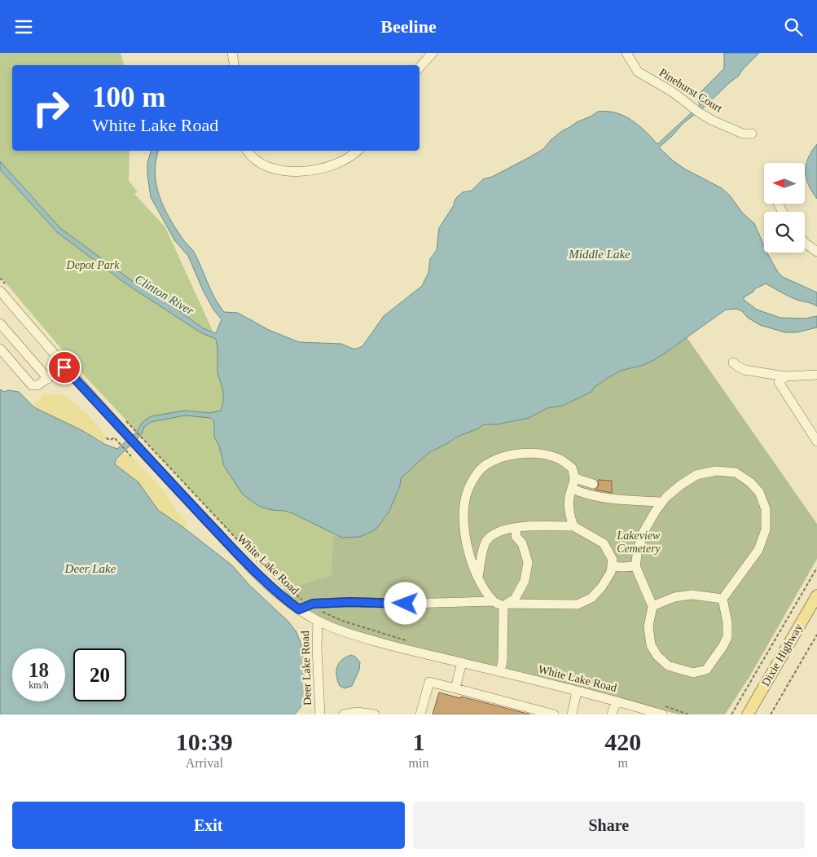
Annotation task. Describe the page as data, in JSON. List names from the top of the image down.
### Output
{
  "streets": {
    "main road": ["Dixie Highway"],
    "street": ["Pinehurst Court", "White Lake Road", "Deer Lake Road"]
  },
  "crossings": [
    ["White Lake Road", "Deer Lake Road"]
  ],
  "water": ["Middle Lake", "Clinton River", "Deer Lake"],
  "parks": ["Depot Park", "Lakeview Cemetery"],
  "north": "left",
  "page": {
    "header": "Beeline",
    "turn": ["100 m", "White Lake Road"],
    "speed": "18 km/h",
    "limit": "20",
    "eta": [
      "10:39",
      "Arrival",
      "1",
      "min",
      "420",
      "m"
    ],
    "buttons": ["Exit", "Share"]
  }
}
